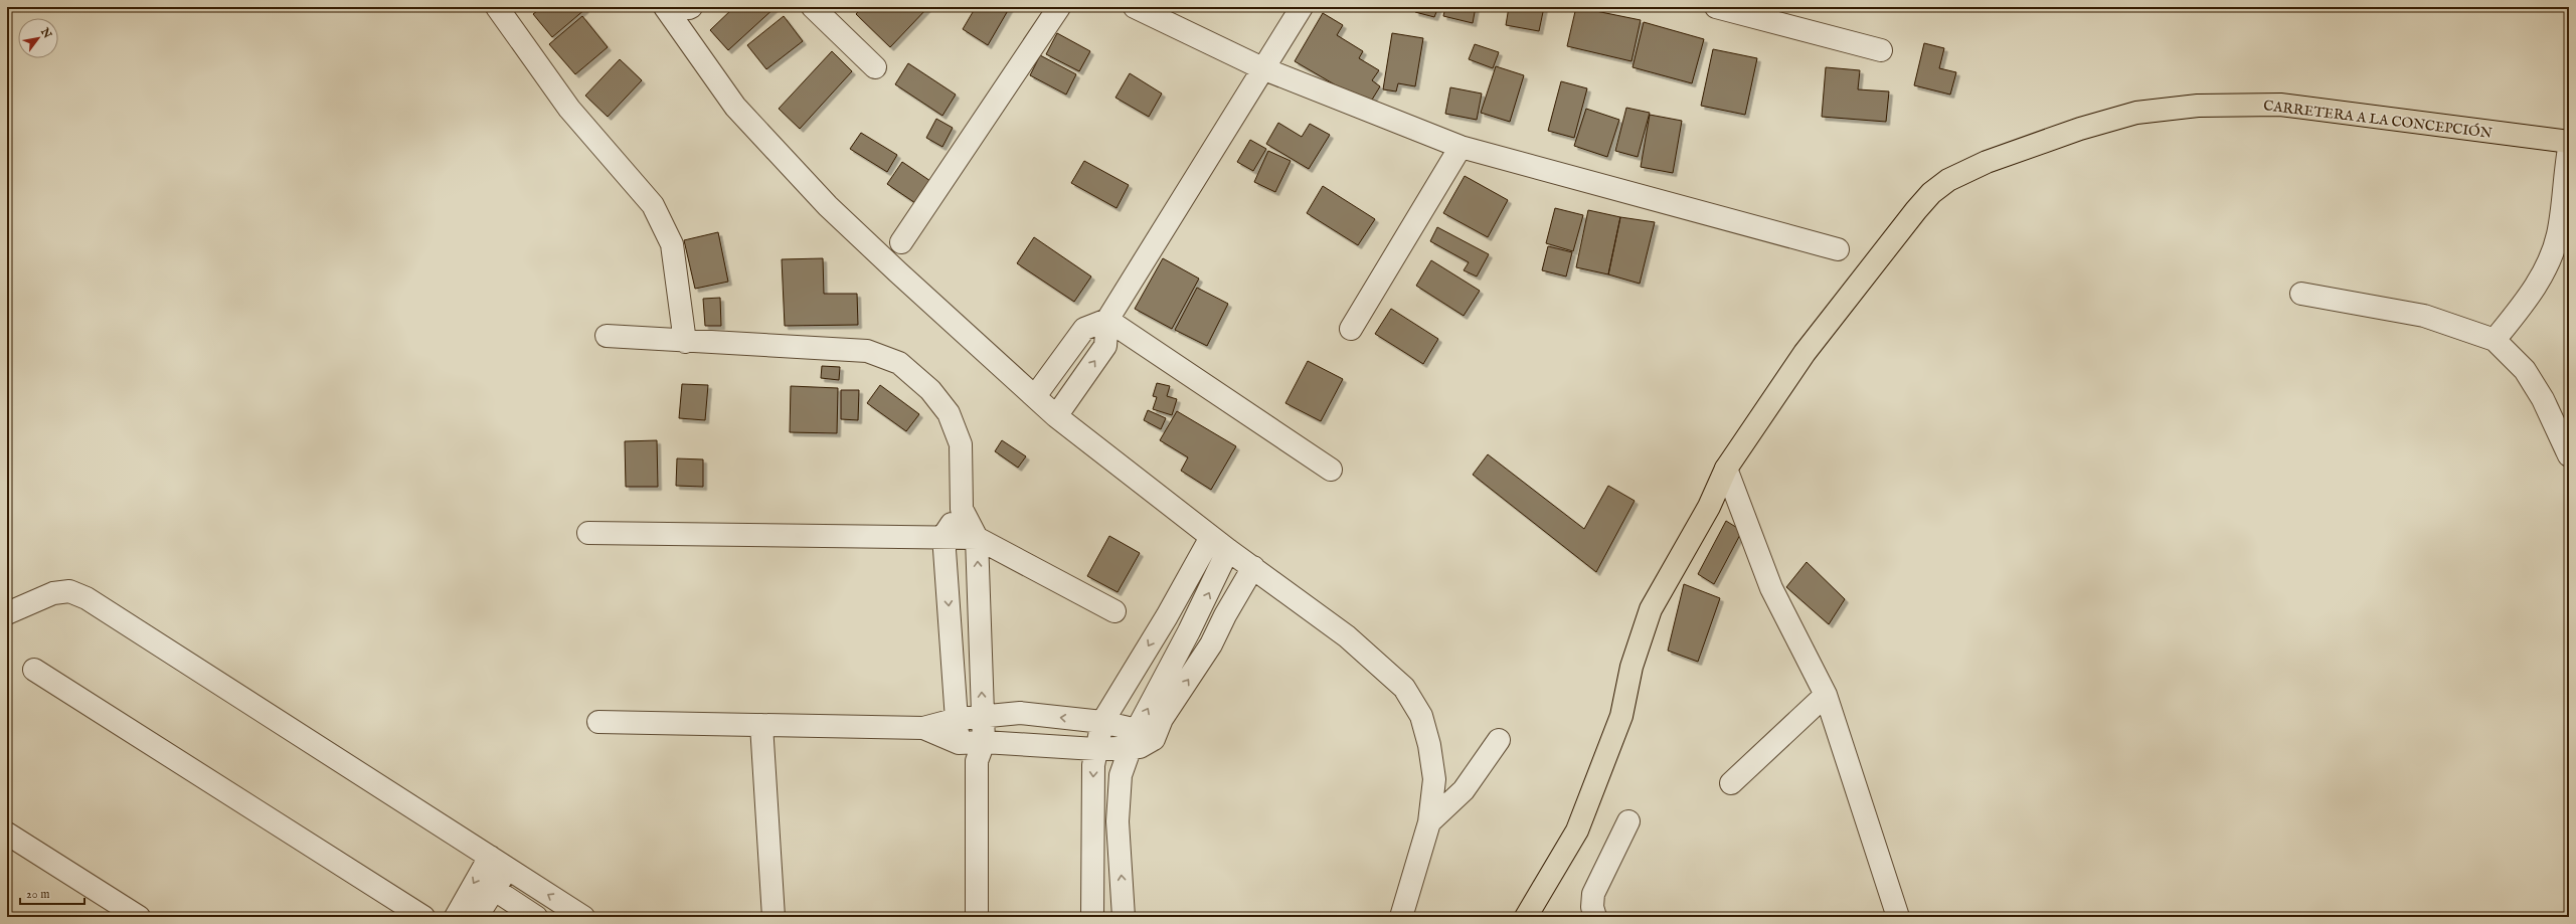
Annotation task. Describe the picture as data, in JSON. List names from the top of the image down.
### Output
{
  "streets": {
    "main road": ["CARRETERA A LA CONCEPCIÓN"]
  },
  "scale_bar": "20 m",
  "north": "top right"
}
